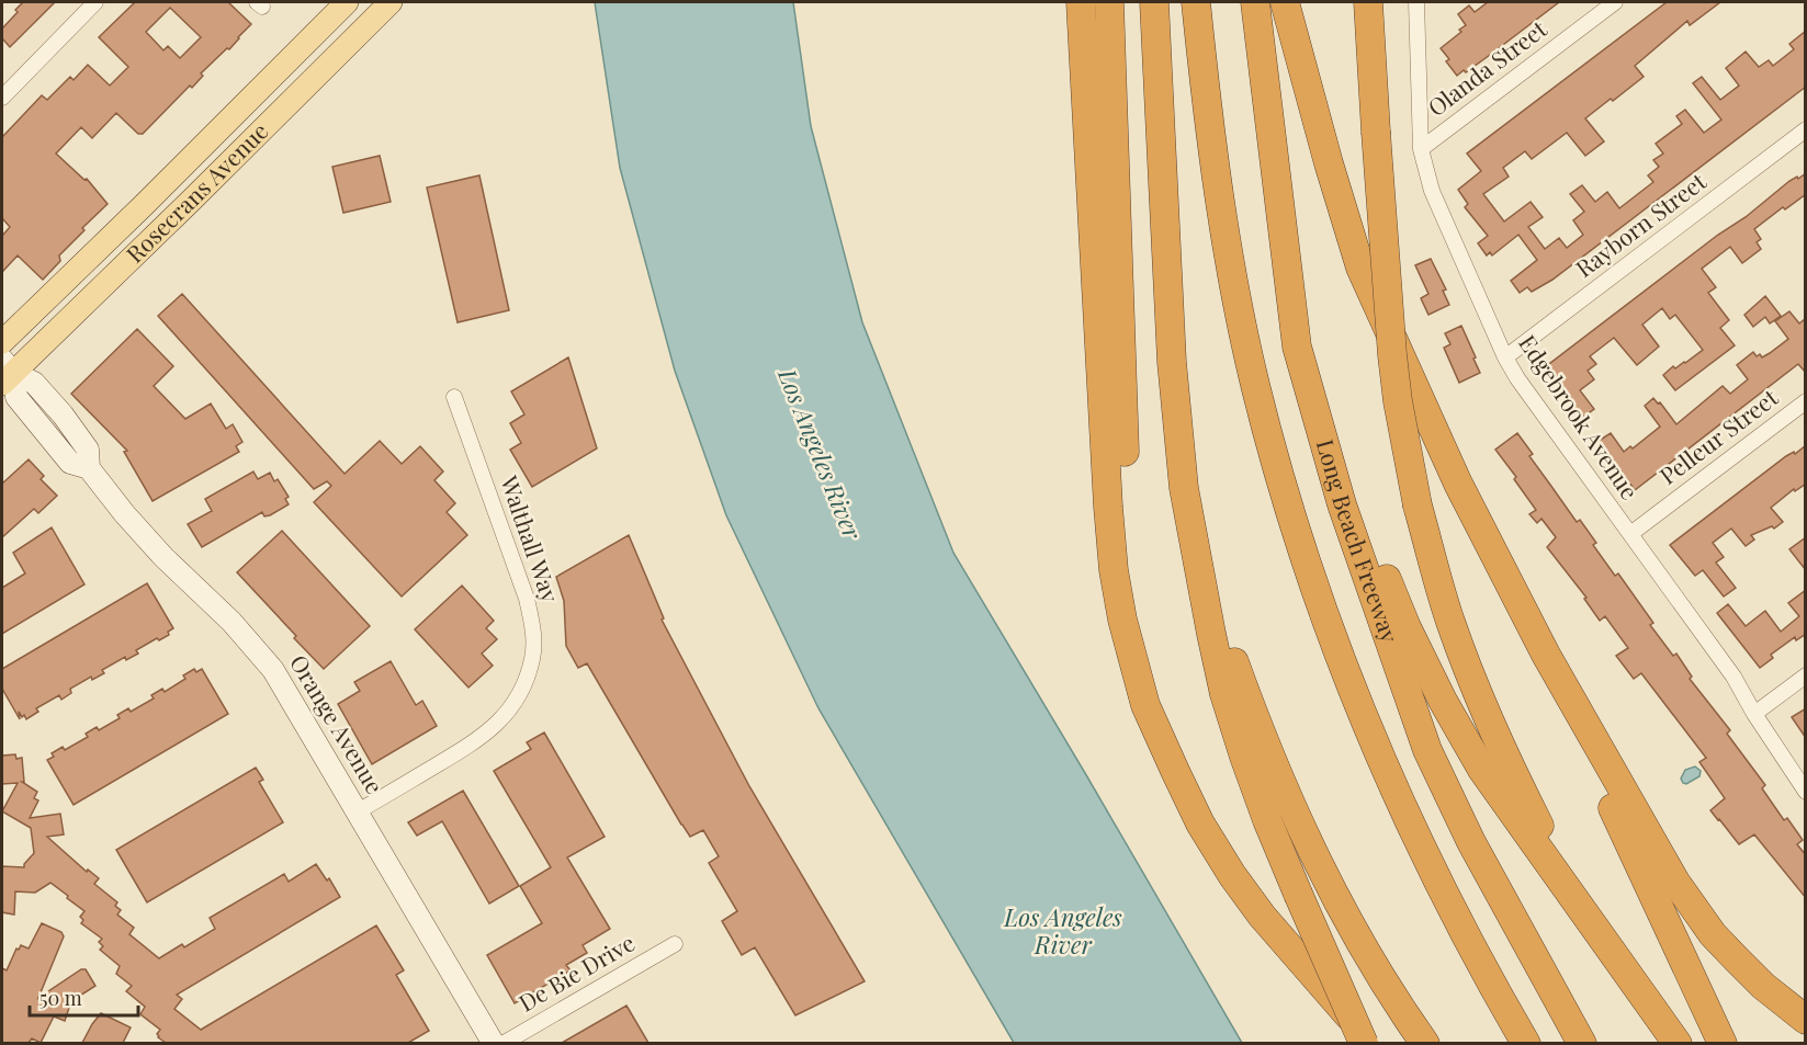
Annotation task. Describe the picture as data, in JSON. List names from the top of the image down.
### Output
{
  "streets": {
    "highway": ["Long Beach Freeway"],
    "main road": ["Rosecrans Avenue"],
    "street": [
      "Olanda Street",
      "Rayborn Street",
      "Edgebrook Avenue",
      "Pelleur Street",
      "Walthall Way",
      "Orange Avenue",
      "De Bie Drive"
    ]
  },
  "crossings": [
    ["Olanda Street", "Edgebrook Avenue"],
    ["Rosecrans Avenue", "Orange Avenue"],
    ["Rayborn Street", "Edgebrook Avenue"],
    ["Edgebrook Avenue", "Pelleur Street"],
    ["Walthall Way", "Orange Avenue"]
  ],
  "water": ["Los Angeles River"],
  "scale_bar": "50 m"
}
